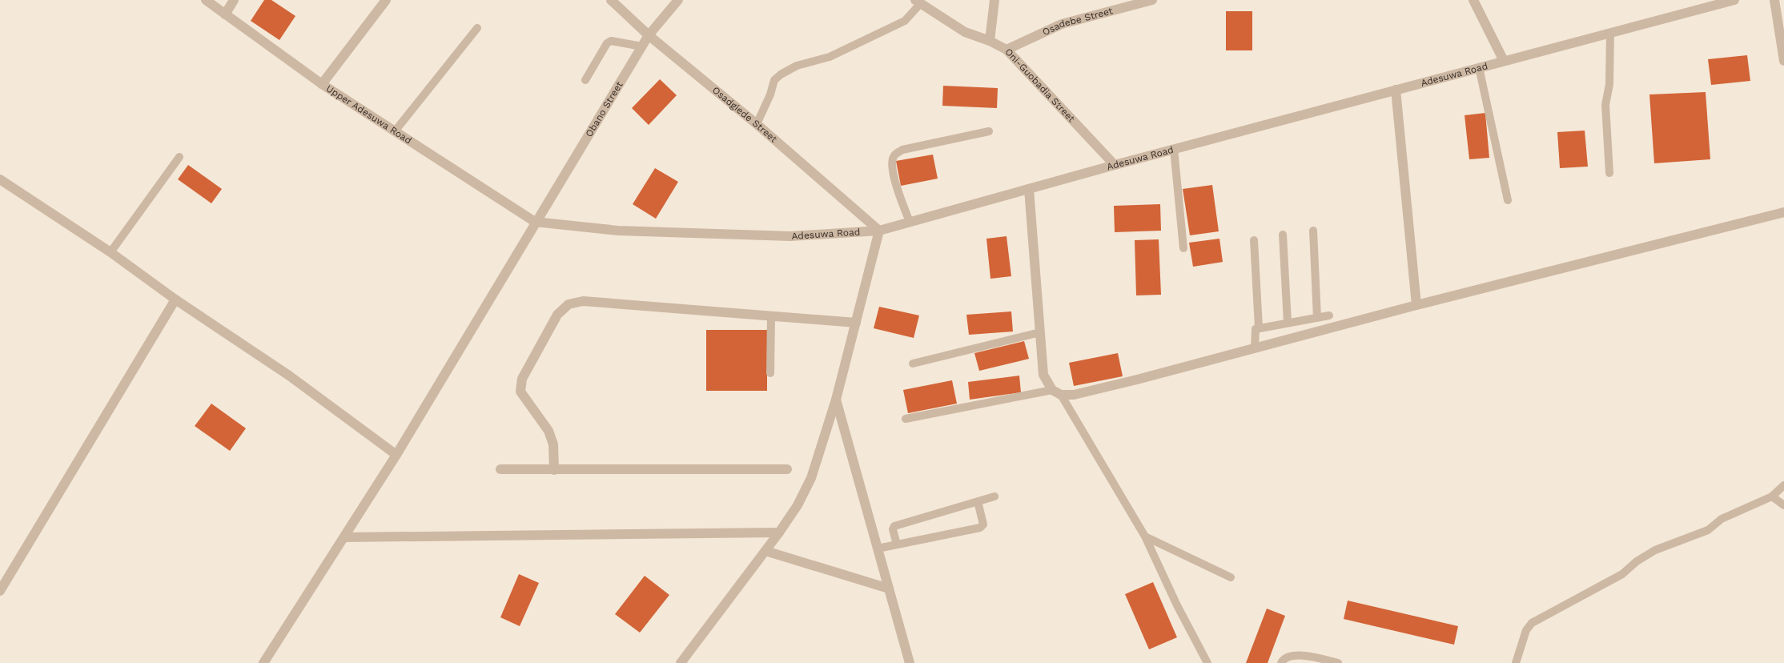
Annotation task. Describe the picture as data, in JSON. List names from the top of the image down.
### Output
{
  "streets": {
    "street": [
      "Osadebe Street",
      "Adesuwa Road",
      "Oni-Guobadia Street",
      "Obano Street",
      "Upper Adesuwa Road",
      "Osadgiede Street"
    ]
  },
  "crossings": [
    ["Osadebe Street", "Oni-Guobadia Street"],
    ["Adesuwa Road", "Oni-Guobadia Street"],
    ["Adesuwa Road", "Obano Street"],
    ["Adesuwa Road", "Upper Adesuwa Road"],
    ["Adesuwa Road", "Osadgiede Street"],
    ["Obano Street", "Upper Adesuwa Road"],
    ["Obano Street", "Osadgiede Street"]
  ]
}
